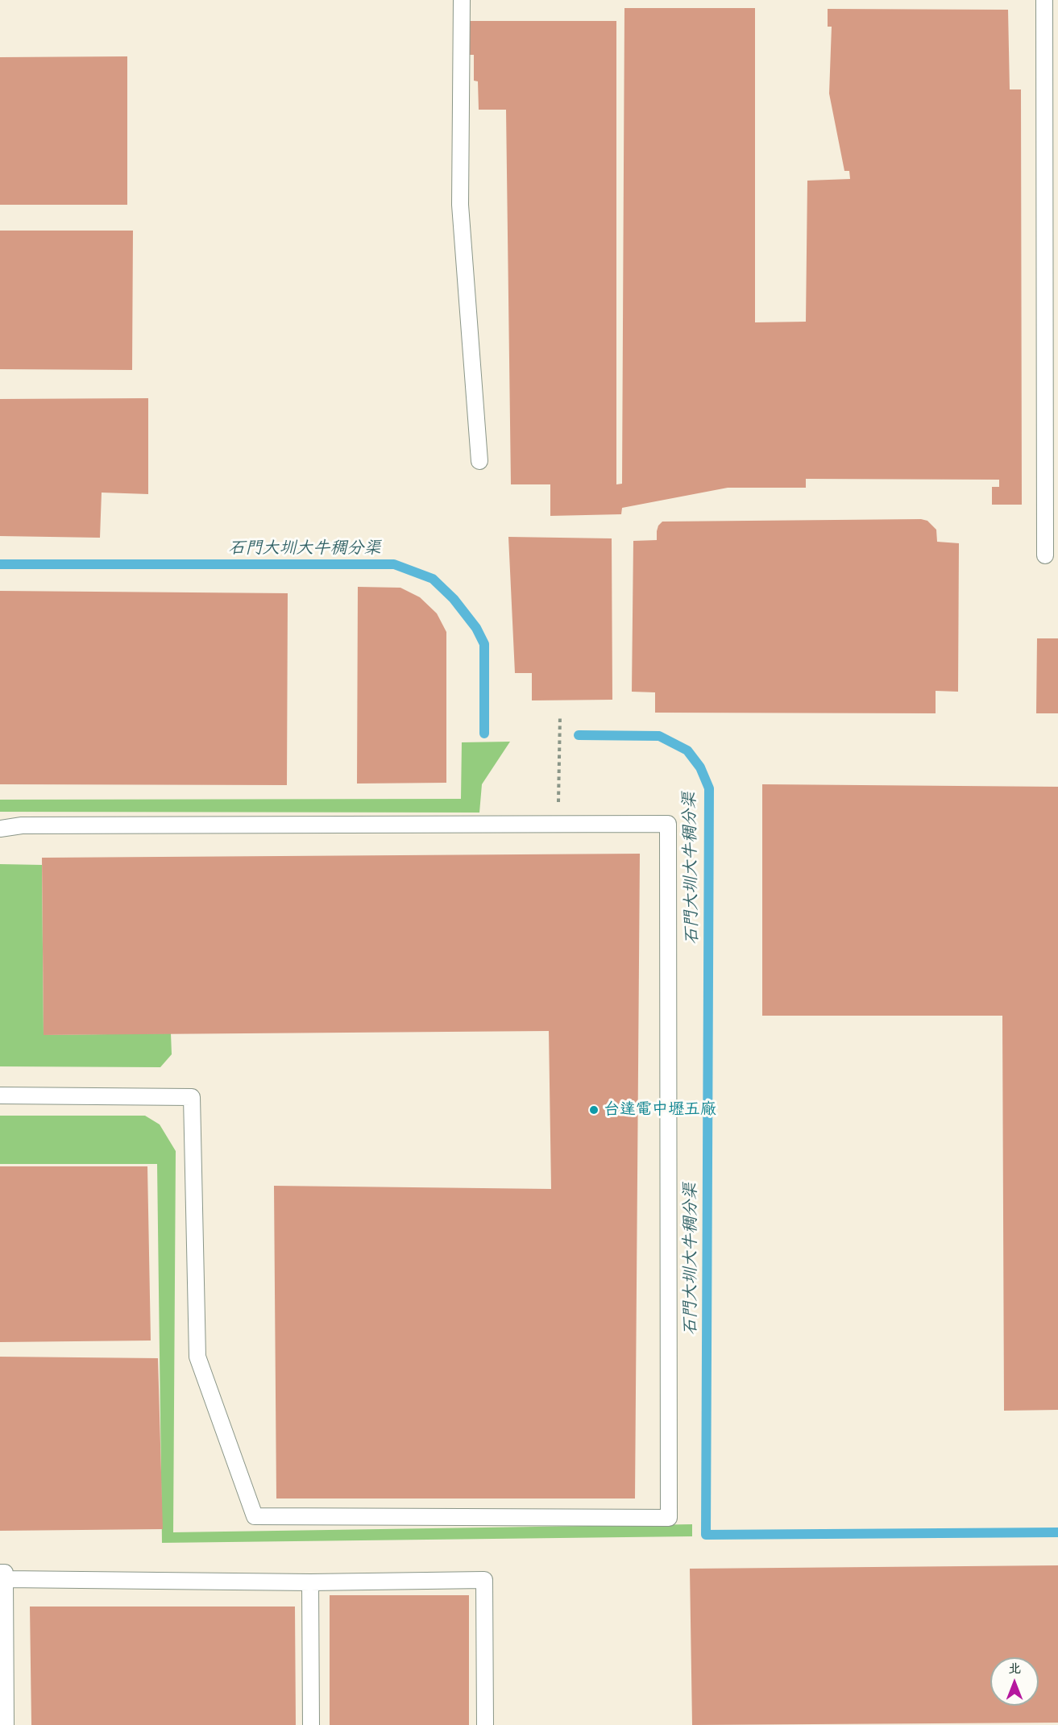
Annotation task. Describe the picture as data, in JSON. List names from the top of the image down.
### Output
{
  "water": ["石門大圳大牛稠分渠"],
  "places": ["台達電中壢五廠"],
  "north": "top"
}
